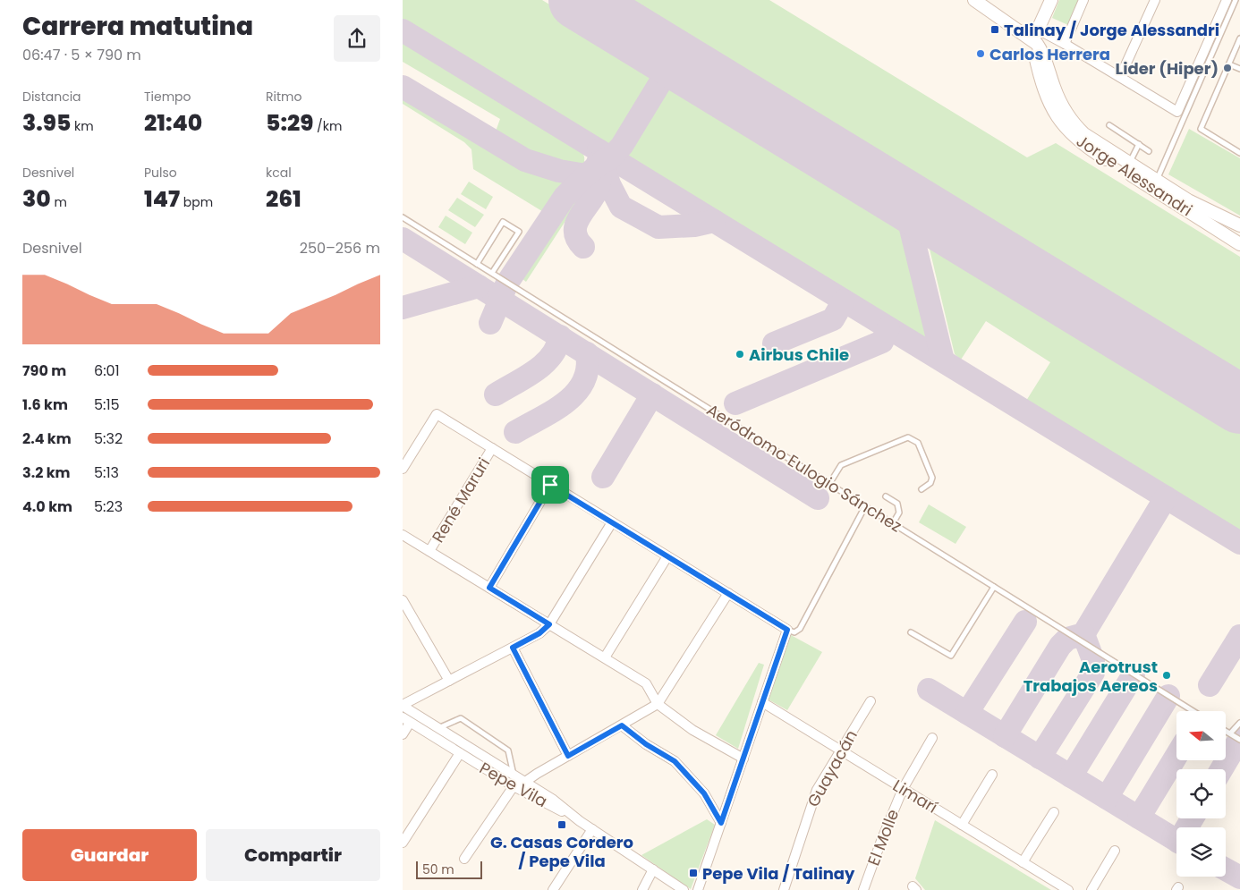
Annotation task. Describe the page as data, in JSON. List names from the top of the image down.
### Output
{
  "streets": {
    "main road": ["Jorge Alessandri"],
    "street": [
      "René Maruri",
      "Guayacán",
      "Pepe Vila",
      "Limarí",
      "El Molle"
    ],
    "lane": ["Aeródromo Eulogio Sánchez"]
  },
  "crossings": [
    ["Guayacán", "Limarí"],
    ["Limarí", "El Molle"]
  ],
  "places": {
    "transit": ["Talinay / Jorge Alessandri", "G. Casas Cordero / Pepe Vila", "Pepe Vila / Talinay"],
    "other": [
      "Carlos Herrera",
      "Lider (Hiper)",
      "Airbus Chile",
      "Aerotrust Trabajos Aereos"
    ]
  },
  "scale_bar": "50 m",
  "north": "left",
  "page": {
    "heading": ["Carrera matutina", "06:47 · 5 × 790 m"],
    "stats": [
      ["Distancia", "3.95 km"],
      ["Tiempo", "21:40"],
      ["Ritmo", "5:29 /km"],
      ["Desnivel", "30 m"],
      ["Pulso", "147 bpm"],
      ["kcal", "261"]
    ],
    "chart": ["Desnivel", "250–256 m"],
    "list": [
      {
        "name": "790 m",
        "note": "6:01"
      },
      {
        "name": "1.6 km",
        "note": "5:15"
      },
      {
        "name": "2.4 km",
        "note": "5:32"
      },
      {
        "name": "3.2 km",
        "note": "5:13"
      },
      {
        "name": "4.0 km",
        "note": "5:23"
      }
    ],
    "buttons": ["Guardar", "Compartir"],
    "scale": "50 m"
  }
}
